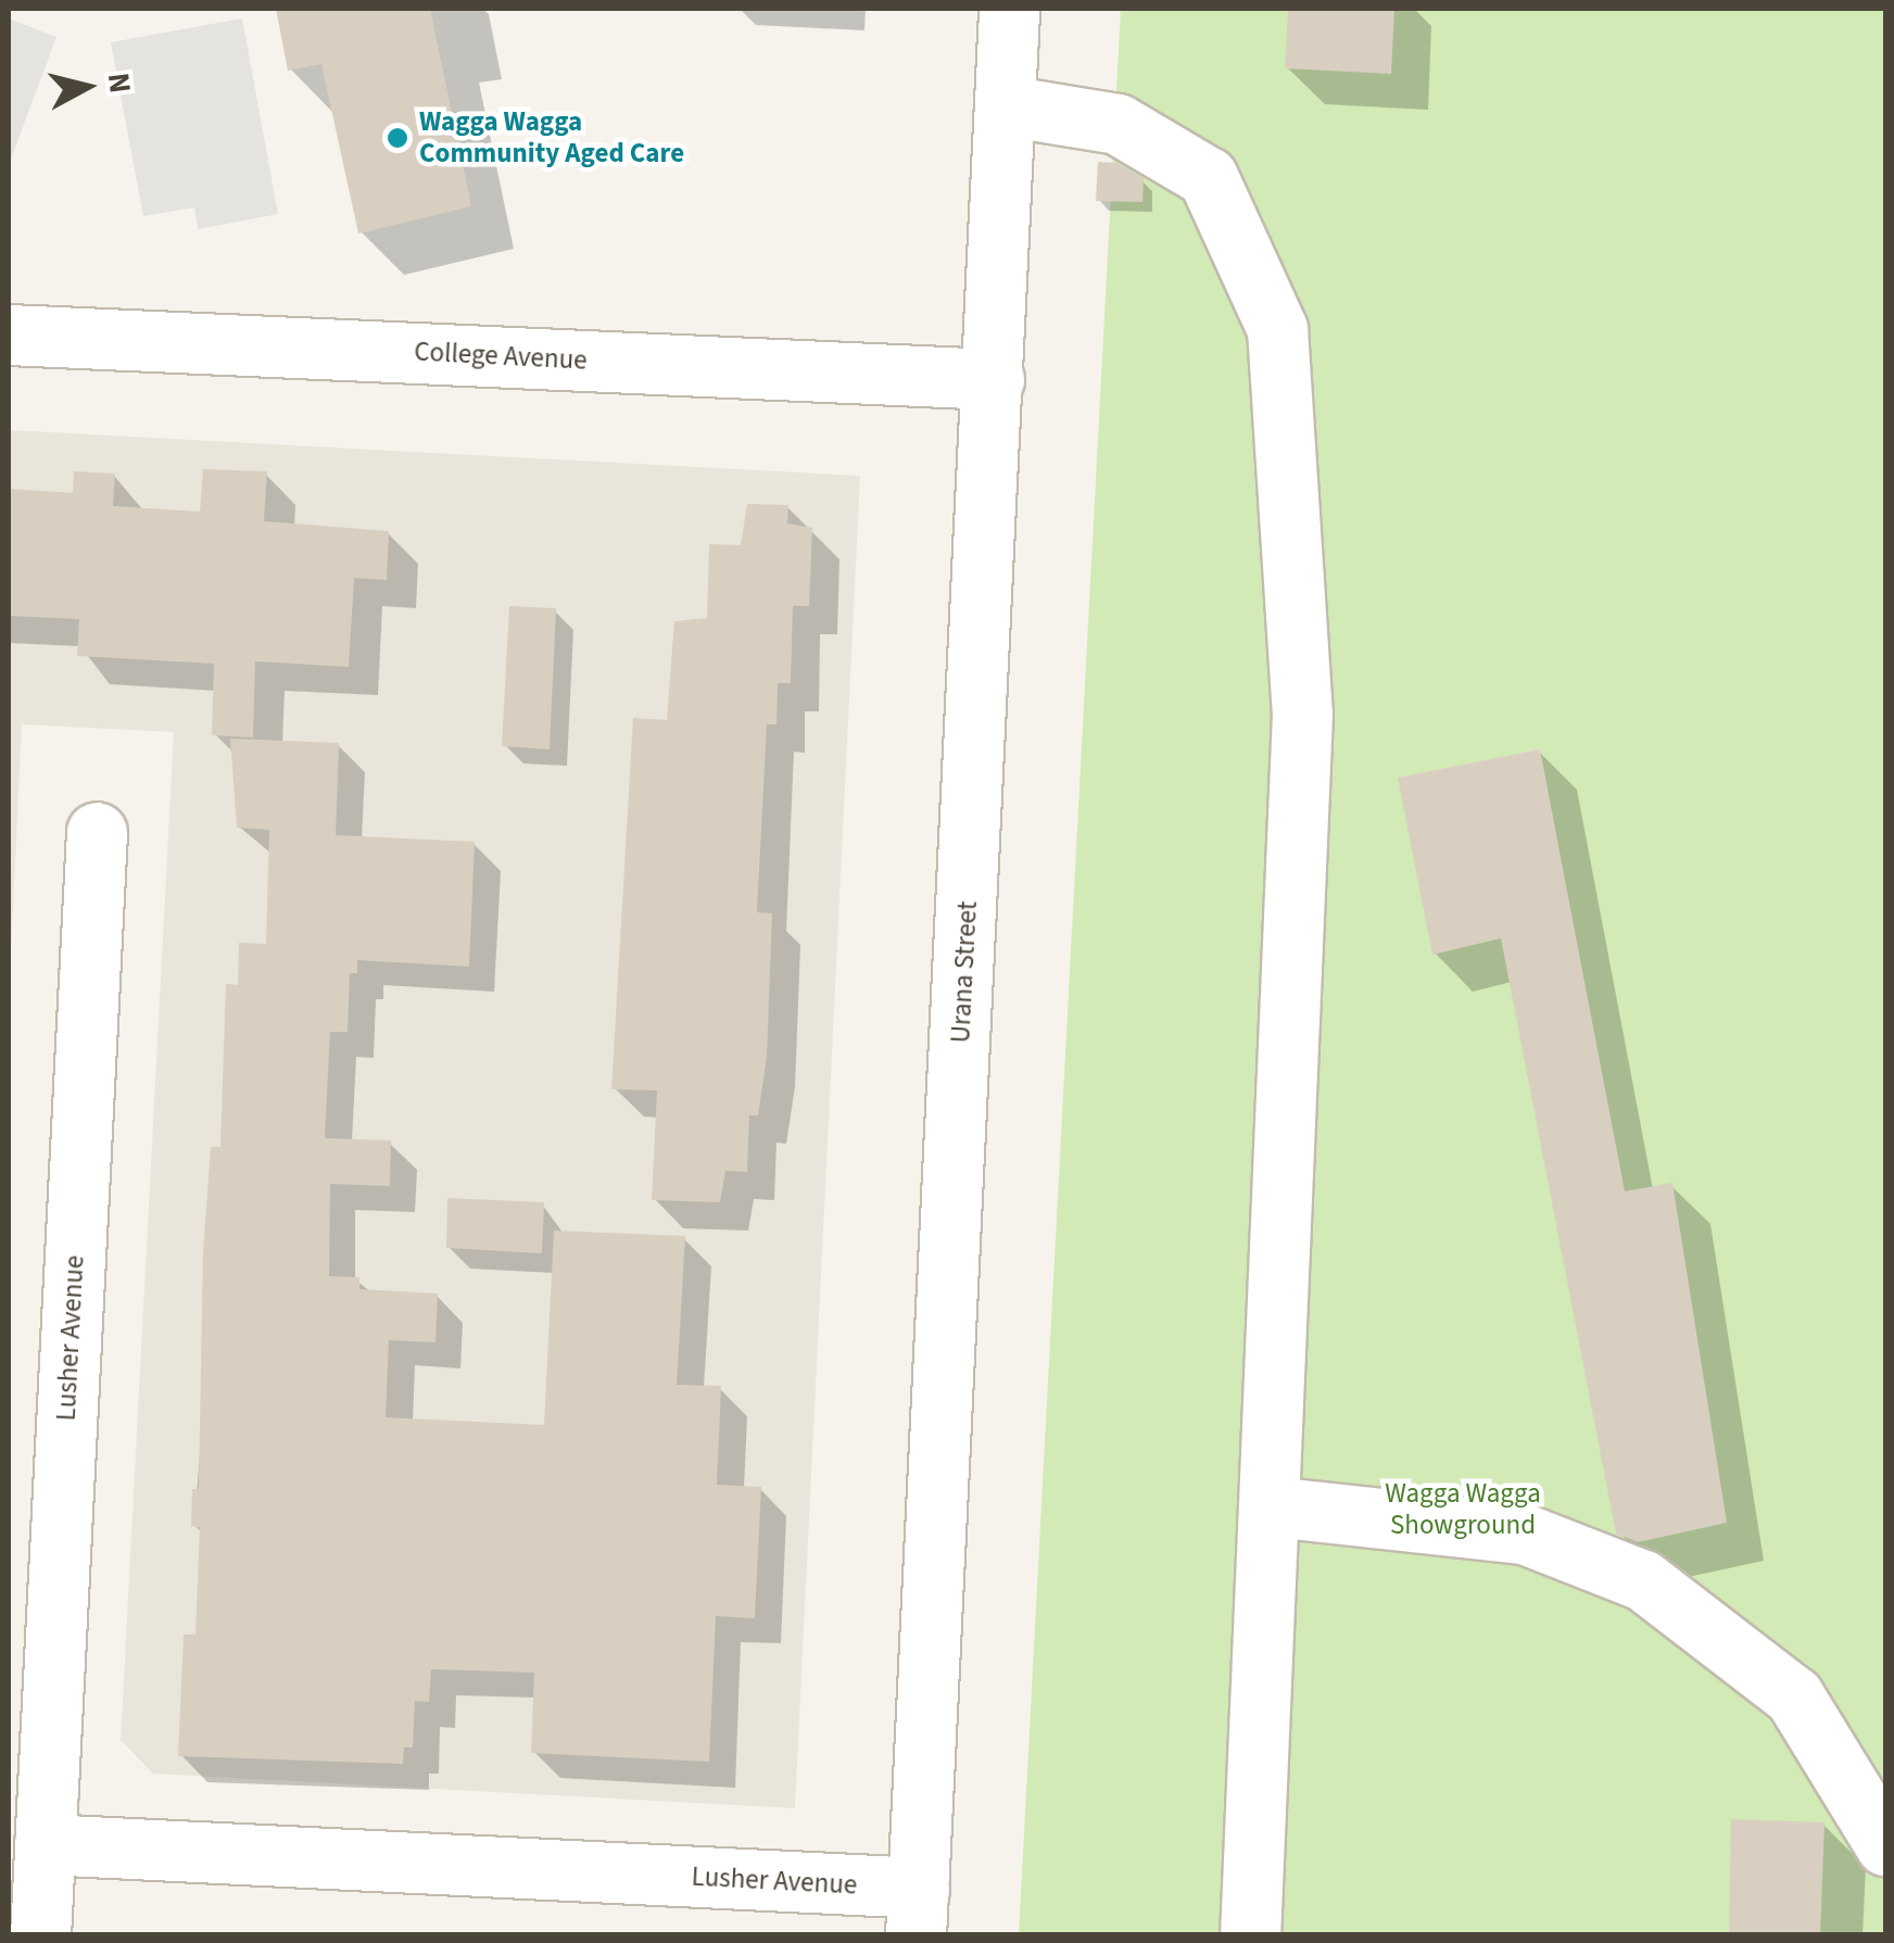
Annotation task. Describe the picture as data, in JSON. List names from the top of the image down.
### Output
{
  "streets": {
    "street": ["College Avenue", "Urana Street", "Lusher Avenue"]
  },
  "crossings": [
    ["College Avenue", "Urana Street"],
    ["Urana Street", "Lusher Avenue"]
  ],
  "parks": ["Wagga Wagga Showground"],
  "places": ["Wagga Wagga Community Aged Care"],
  "north": "right"
}
